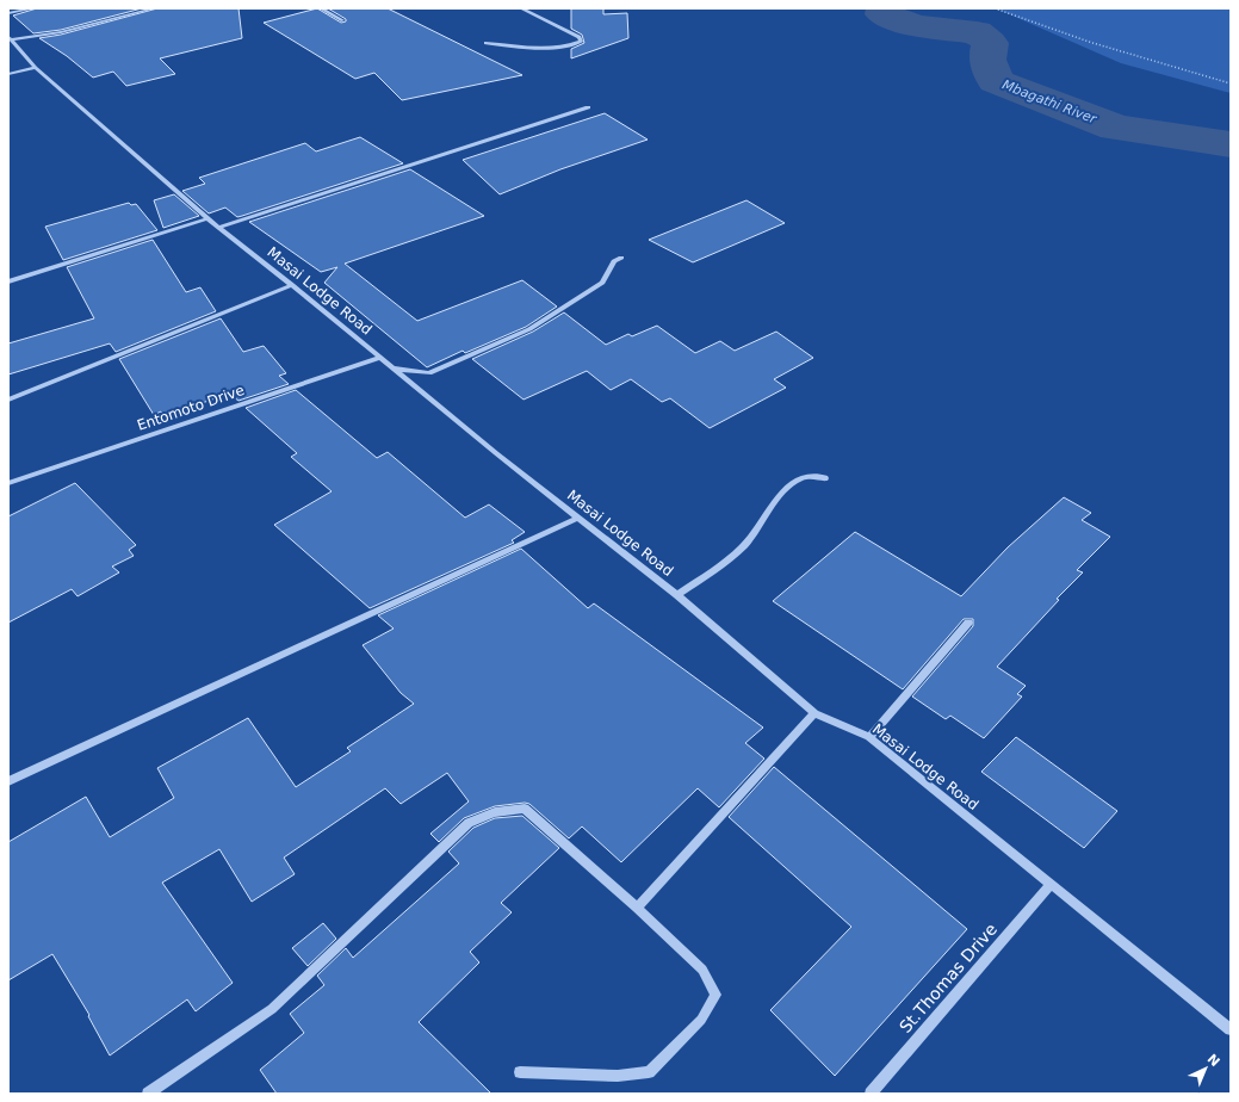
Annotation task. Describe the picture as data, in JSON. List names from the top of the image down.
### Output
{
  "streets": {
    "street": ["Masai Lodge Road", "Entomoto Drive", "St.Thomas Drive"]
  },
  "crossings": [
    ["Masai Lodge Road", "Entomoto Drive"],
    ["Masai Lodge Road", "St.Thomas Drive"]
  ],
  "water": ["Mbagathi River"],
  "north": "top right"
}
